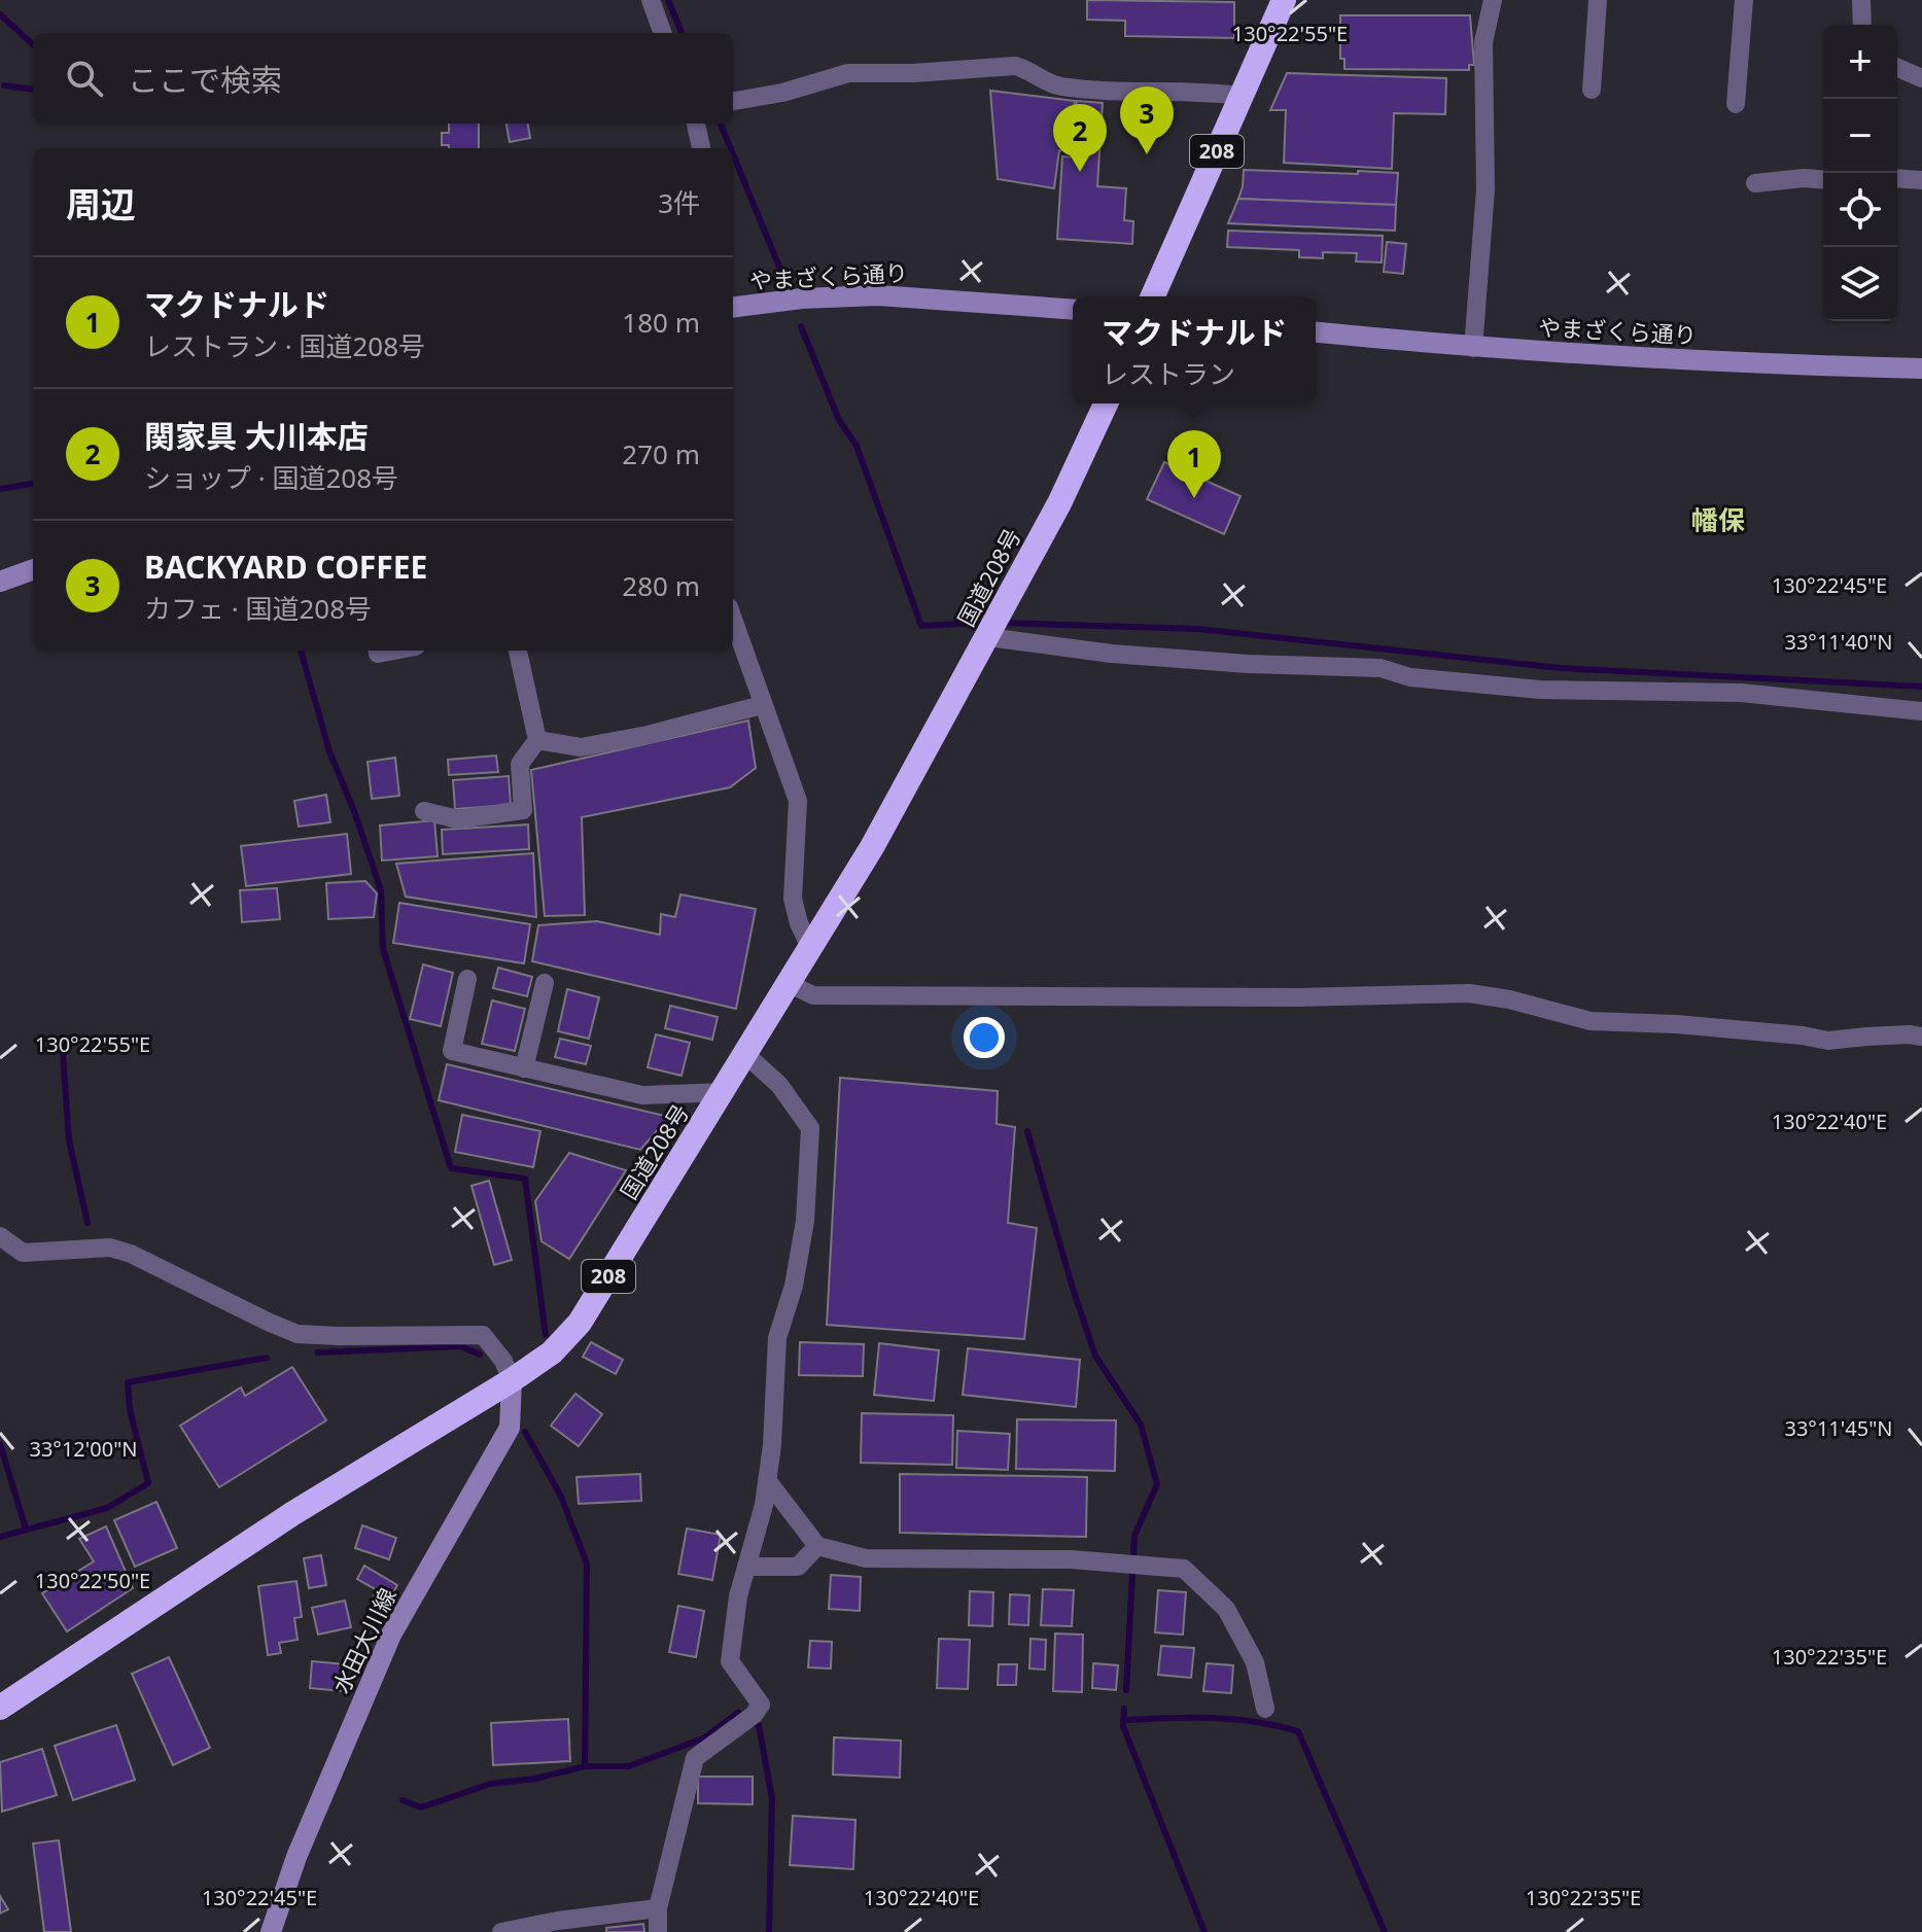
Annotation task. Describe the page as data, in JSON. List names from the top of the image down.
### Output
{
  "streets": {
    "highway": ["208", "国道208号"],
    "street": ["やまざくら通り", "水田大川線"]
  },
  "crossings": [
    ["国道208号", "水田大川線"]
  ],
  "districts": ["幡保"],
  "page": {
    "map_buttons": ["+", "−"],
    "search": "ここで検索",
    "pins": ["3", "2", "1"],
    "heading": ["周辺", "3件"],
    "list": [
      {
        "mark": "1",
        "name": "マクドナルド",
        "note": "レストラン · 国道208号",
        "value": "180 m"
      },
      {
        "mark": "2",
        "name": "関家具 大川本店",
        "note": "ショップ · 国道208号",
        "value": "270 m"
      },
      {
        "mark": "3",
        "name": "BACKYARD COFFEE",
        "note": "カフェ · 国道208号",
        "value": "280 m"
      }
    ],
    "popup": ["マクドナルド", "レストラン"]
  },
  "coordinates": [
    "130°22'55\"E",
    "130°22'45\"E",
    "33°11'40\"N",
    "130°22'40\"E",
    "33°11'45\"N",
    "33°12'00\"N",
    "130°22'50\"E",
    "130°22'35\"E"
  ]
}
